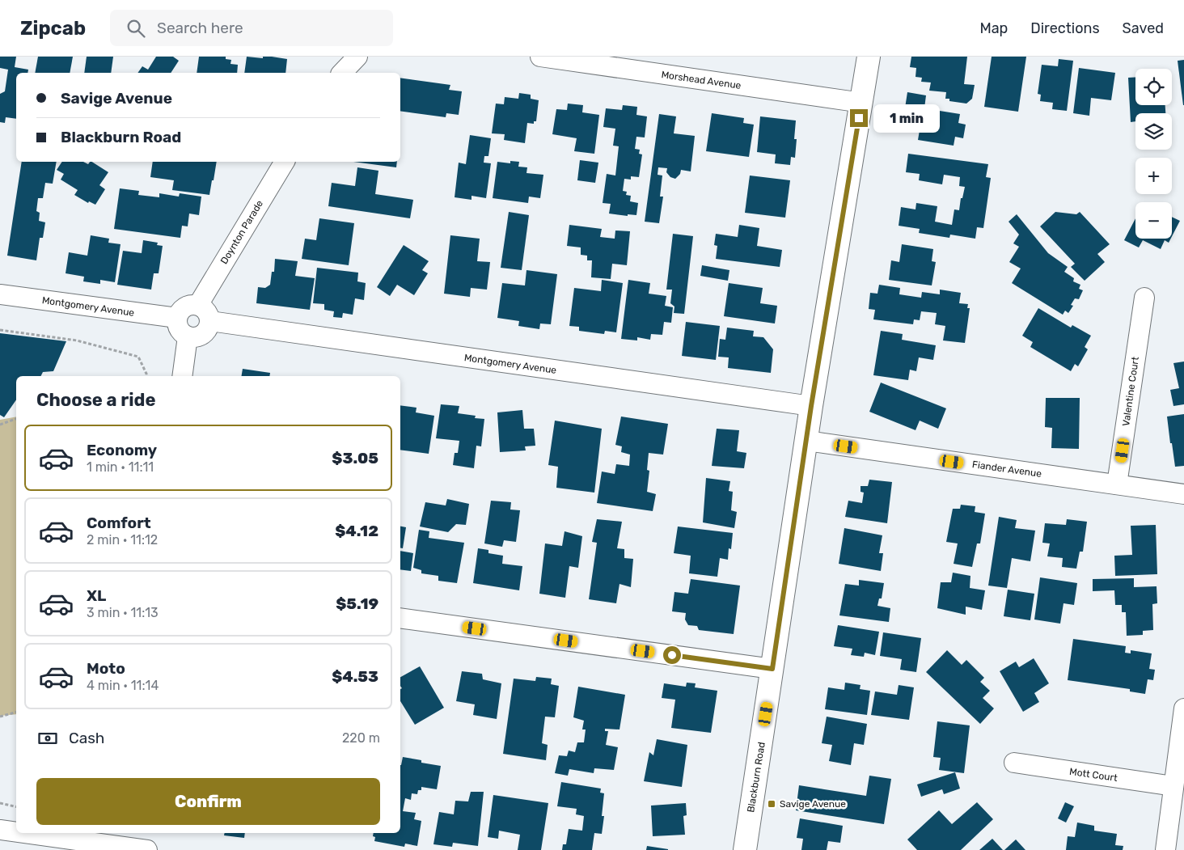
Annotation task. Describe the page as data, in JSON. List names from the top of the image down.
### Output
{
  "streets": {
    "main road": ["Blackburn Road"],
    "street": [
      "Morshead Avenue",
      "Doynton Parade",
      "Montgomery Avenue",
      "Valentine Court",
      "Fiander Avenue",
      "Mott Court"
    ]
  },
  "crossings": [
    ["Morshead Avenue", "Blackburn Road"],
    ["Doynton Parade", "Montgomery Avenue"],
    ["Montgomery Avenue", "Blackburn Road"],
    ["Valentine Court", "Fiander Avenue"],
    ["Fiander Avenue", "Blackburn Road"]
  ],
  "places": {
    "transit": ["Savige Avenue"]
  },
  "page": {
    "header": "Zipcab",
    "search": "Search here",
    "nav": ["Map", "Directions", "Saved"],
    "map_buttons": ["+", "−"],
    "banner": ["Savige Avenue", "Blackburn Road"],
    "bubble": "1 min",
    "heading": "Choose a ride",
    "list": [
      {
        "name": "Economy",
        "note": "1 min · 11:11",
        "value": "$3.05"
      },
      {
        "name": "Comfort",
        "note": "2 min · 11:12",
        "value": "$4.12"
      },
      {
        "name": "XL",
        "note": "3 min · 11:13",
        "value": "$5.19"
      },
      {
        "name": "Moto",
        "note": "4 min · 11:14",
        "value": "$4.53"
      }
    ],
    "pay": ["Cash", "220 m"],
    "buttons": "Confirm"
  }
}
